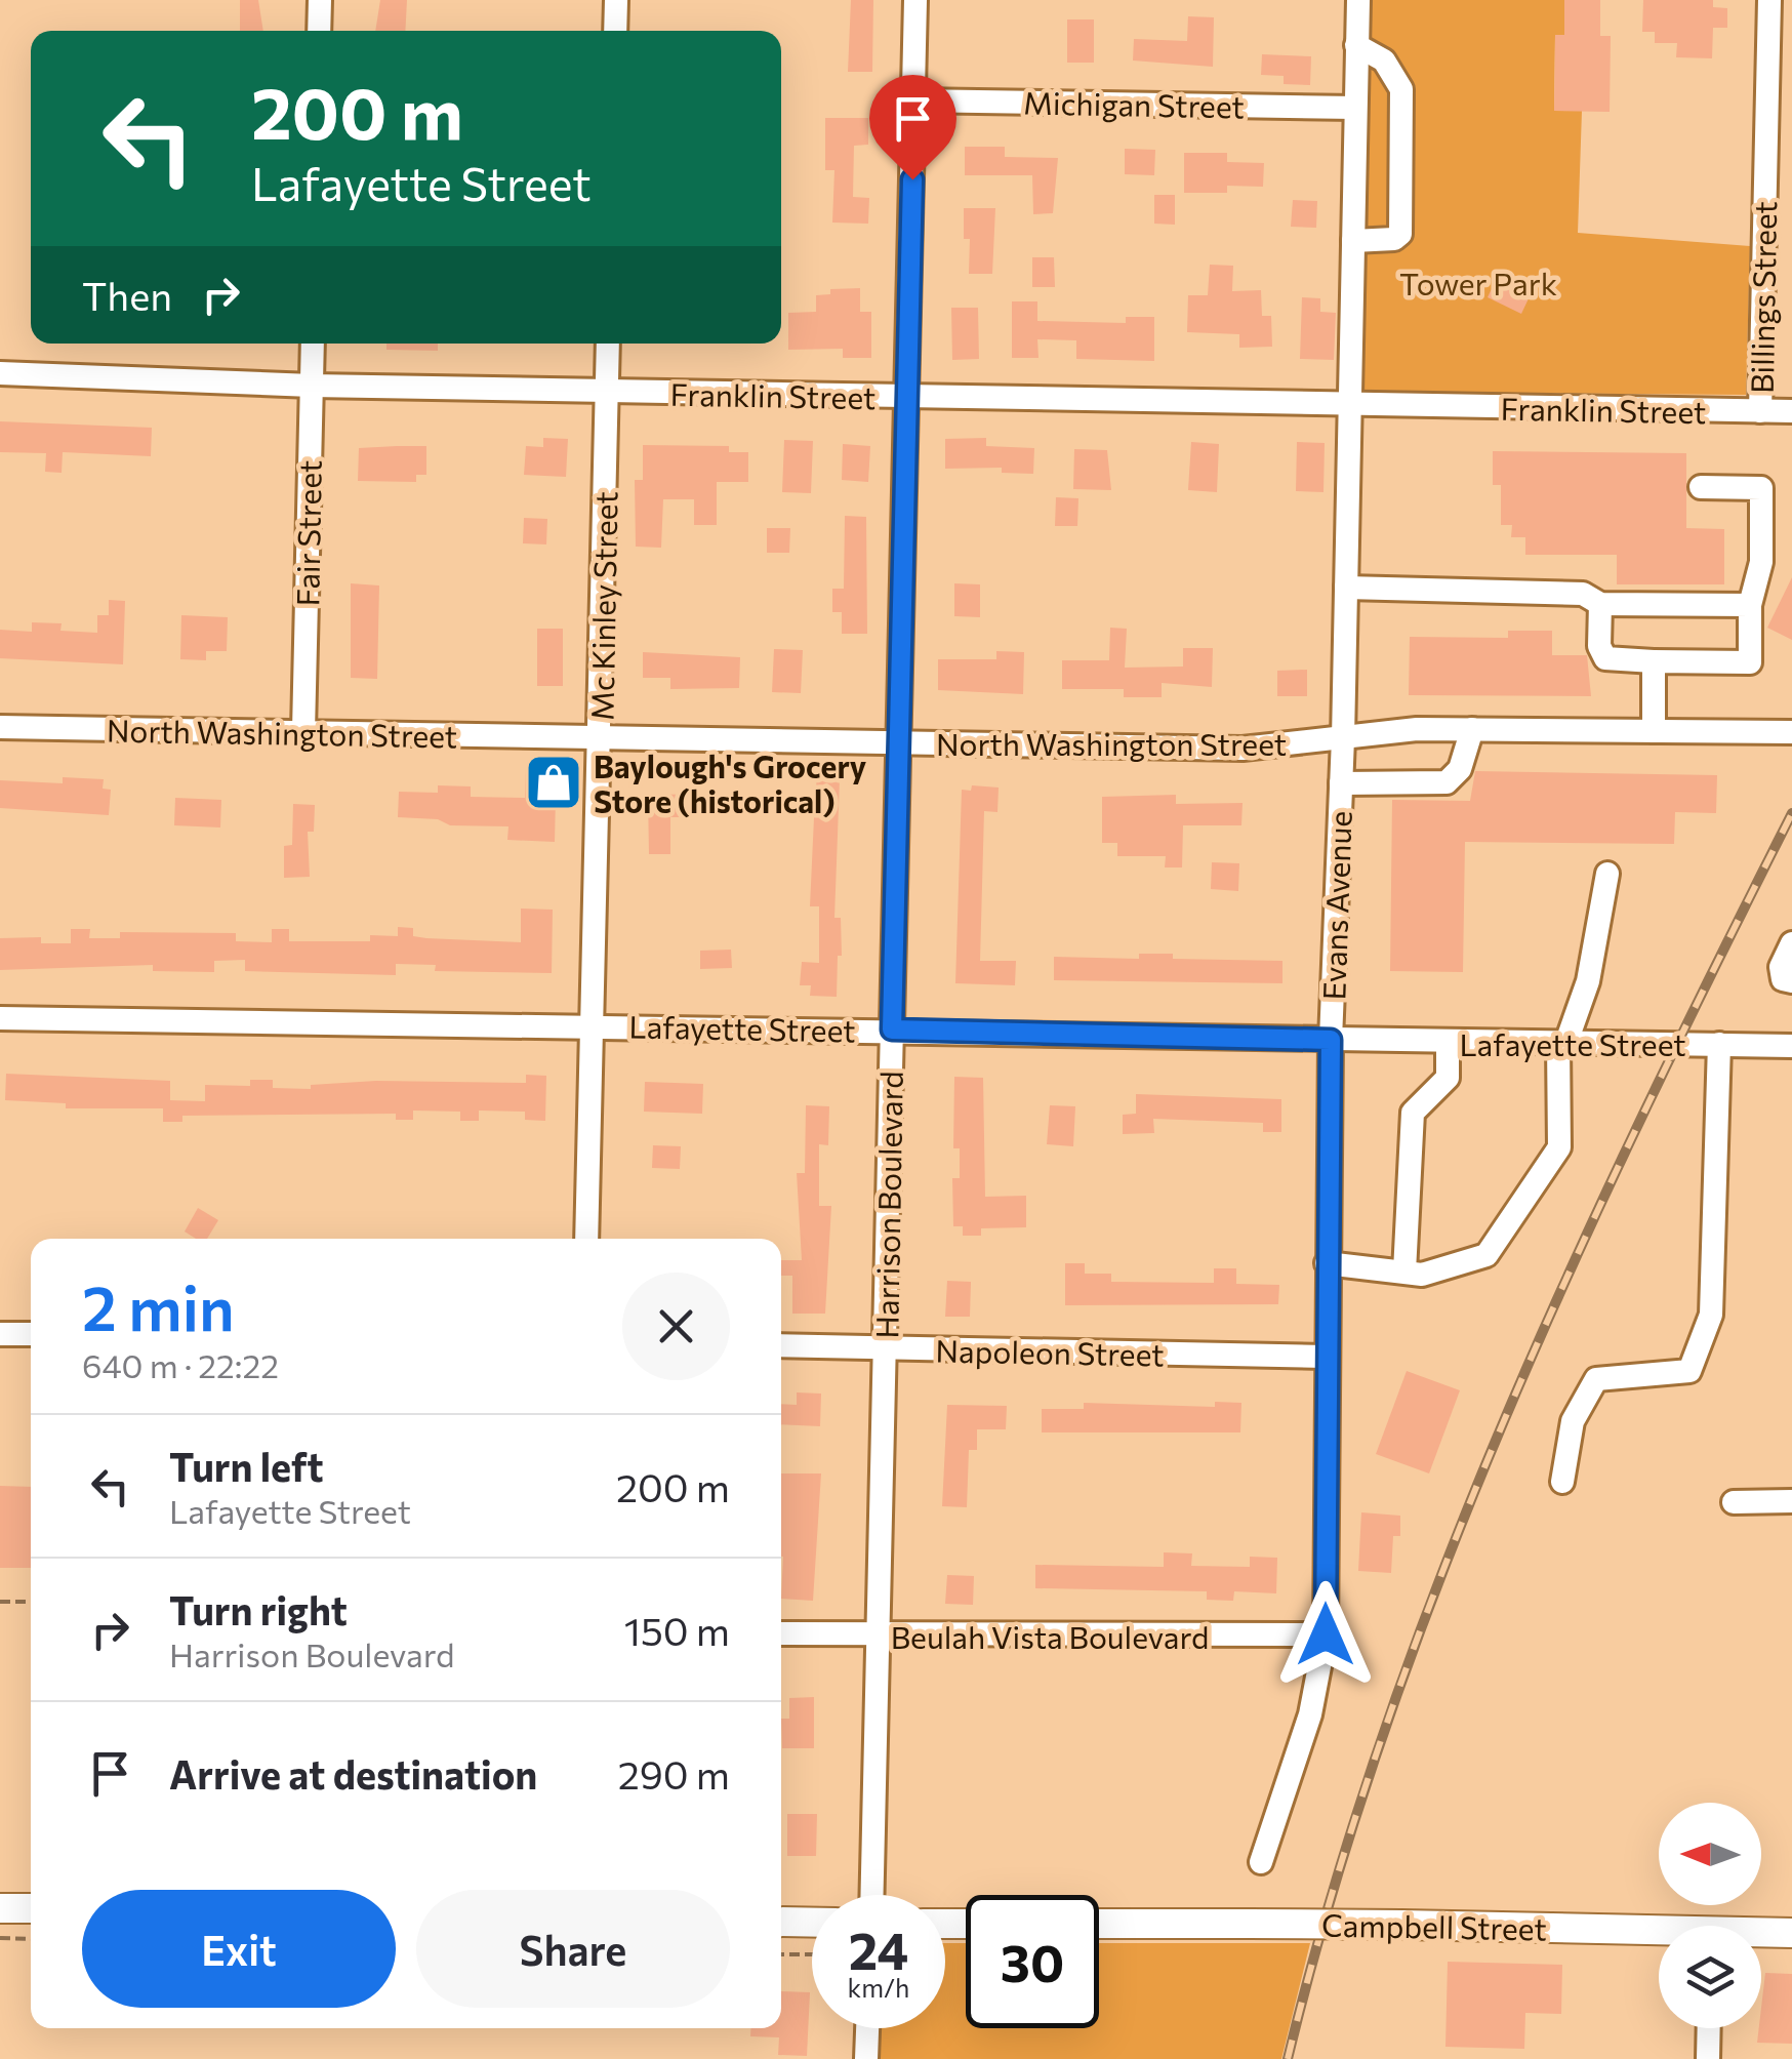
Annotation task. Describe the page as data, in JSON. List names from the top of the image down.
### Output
{
  "streets": {
    "main road": ["Campbell Street"],
    "street": [
      "Michigan Street",
      "Billings Street",
      "Franklin Street",
      "Fair Street",
      "Mc Kinley Street",
      "North Washington Street",
      "Evans Avenue",
      "Lafayette Street",
      "Harrison Boulevard",
      "Napoleon Street",
      "Beulah Vista Boulevard"
    ]
  },
  "crossings": [
    ["Michigan Street", "Evans Avenue"],
    ["Michigan Street", "Harrison Boulevard"],
    ["Billings Street", "Franklin Street"],
    ["Franklin Street", "Fair Street"],
    ["Franklin Street", "Mc Kinley Street"],
    ["Franklin Street", "Evans Avenue"],
    ["Franklin Street", "Harrison Boulevard"],
    ["Fair Street", "North Washington Street"],
    ["Mc Kinley Street", "North Washington Street"],
    ["Mc Kinley Street", "Lafayette Street"],
    ["North Washington Street", "Evans Avenue"],
    ["North Washington Street", "Harrison Boulevard"],
    ["Evans Avenue", "Lafayette Street"],
    ["Evans Avenue", "Napoleon Street"],
    ["Evans Avenue", "Beulah Vista Boulevard"],
    ["Lafayette Street", "Harrison Boulevard"],
    ["Harrison Boulevard", "Napoleon Street"],
    ["Harrison Boulevard", "Beulah Vista Boulevard"]
  ],
  "parks": ["Tower Park"],
  "places": {
    "shop": ["Baylough's Grocery Store (historical)"]
  },
  "north": "left",
  "page": {
    "turn": ["200 m", "Lafayette Street"],
    "then": "Then",
    "heading": ["2 min", "640 m · 22:22"],
    "list": [
      {
        "name": "Turn left",
        "note": "Lafayette Street",
        "value": "200 m"
      },
      {
        "name": "Turn right",
        "note": "Harrison Boulevard",
        "value": "150 m"
      },
      {
        "name": "Arrive at destination",
        "value": "290 m"
      }
    ],
    "buttons": ["Exit", "Share"],
    "speed": "24 km/h",
    "limit": "30"
  }
}
